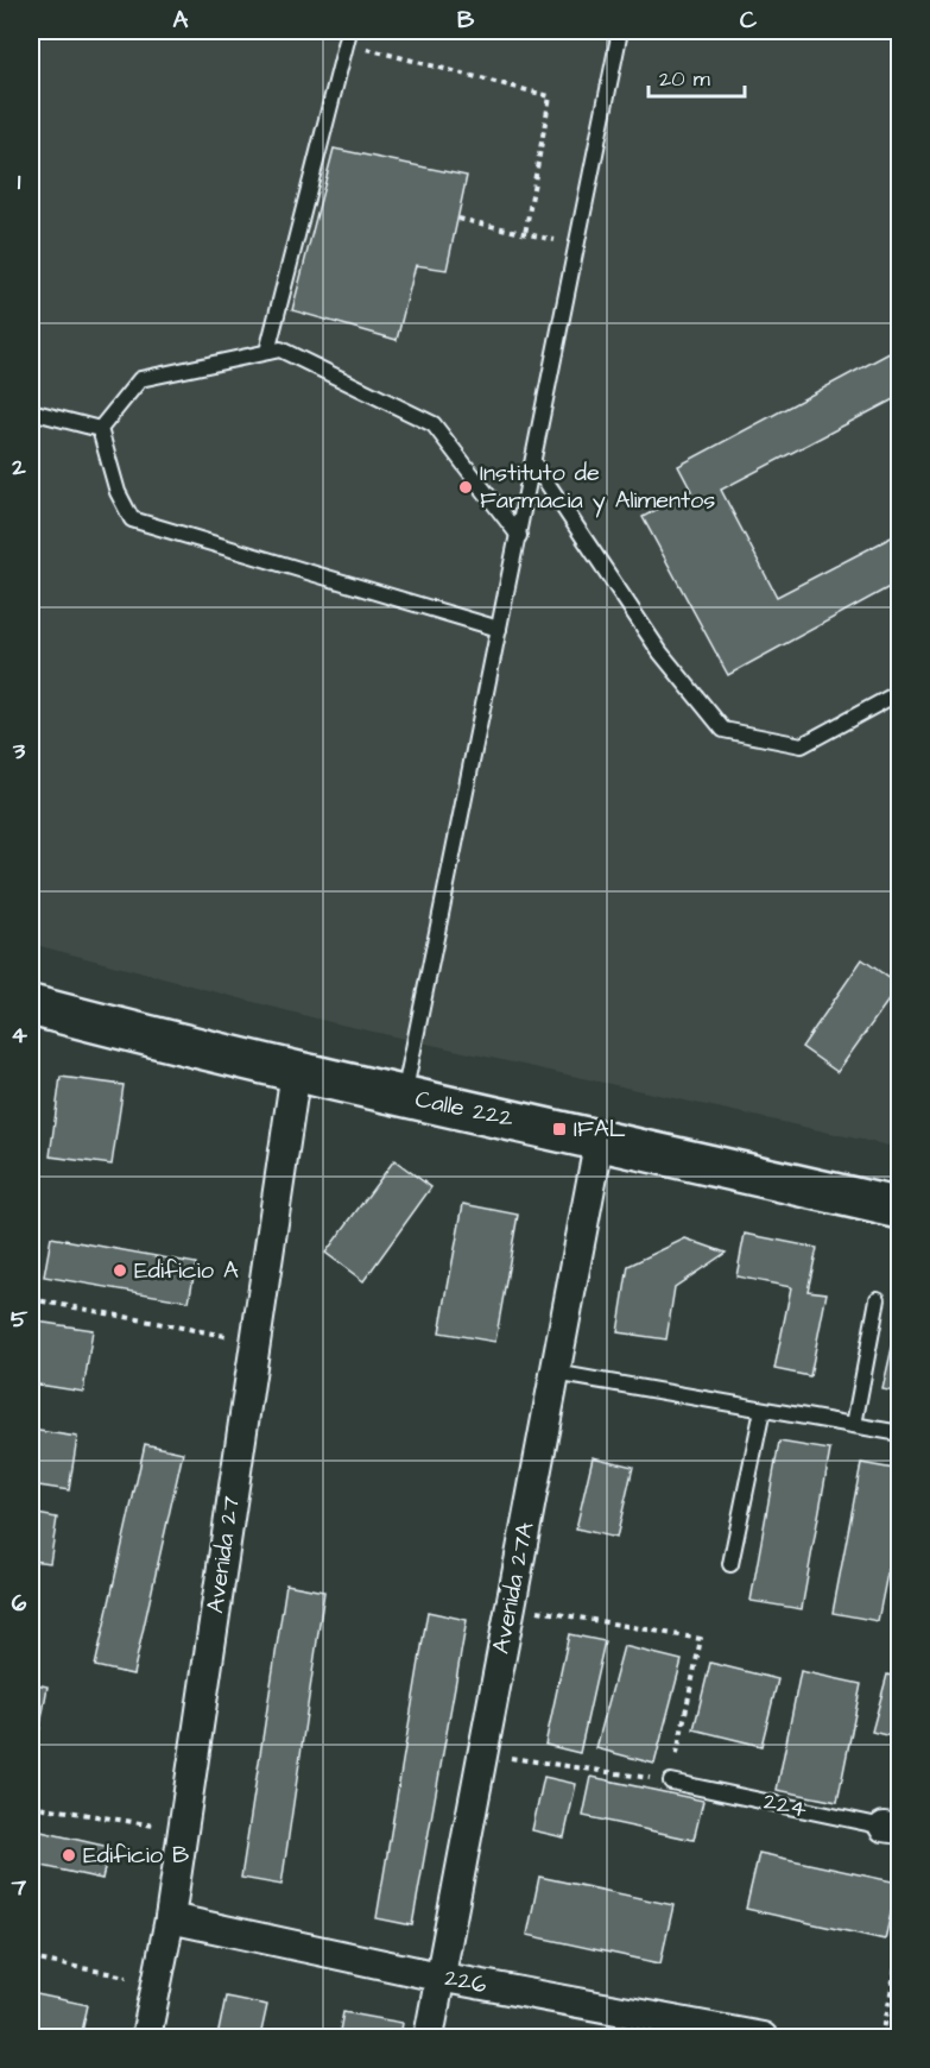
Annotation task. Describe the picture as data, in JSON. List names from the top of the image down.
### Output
{
  "streets": {
    "main road": ["Calle 222"],
    "street": ["Avenida 27", "Avenida 27A", "226"],
    "lane": ["224"]
  },
  "crossings": [
    ["Calle 222", "Avenida 27"],
    ["Calle 222", "Avenida 27A"],
    ["Avenida 27", "226"],
    ["Avenida 27A", "226"]
  ],
  "places": {
    "other": ["Instituto de Farmacia y Alimentos", "Edificio A", "Edificio B"],
    "transit": ["IFAL"]
  },
  "scale_bar": "20 m",
  "grid": {
    "columns": ["A", "B", "C"],
    "rows": [
      "1",
      "2",
      "3",
      "4",
      "5",
      "6",
      "7"
    ]
  }
}
